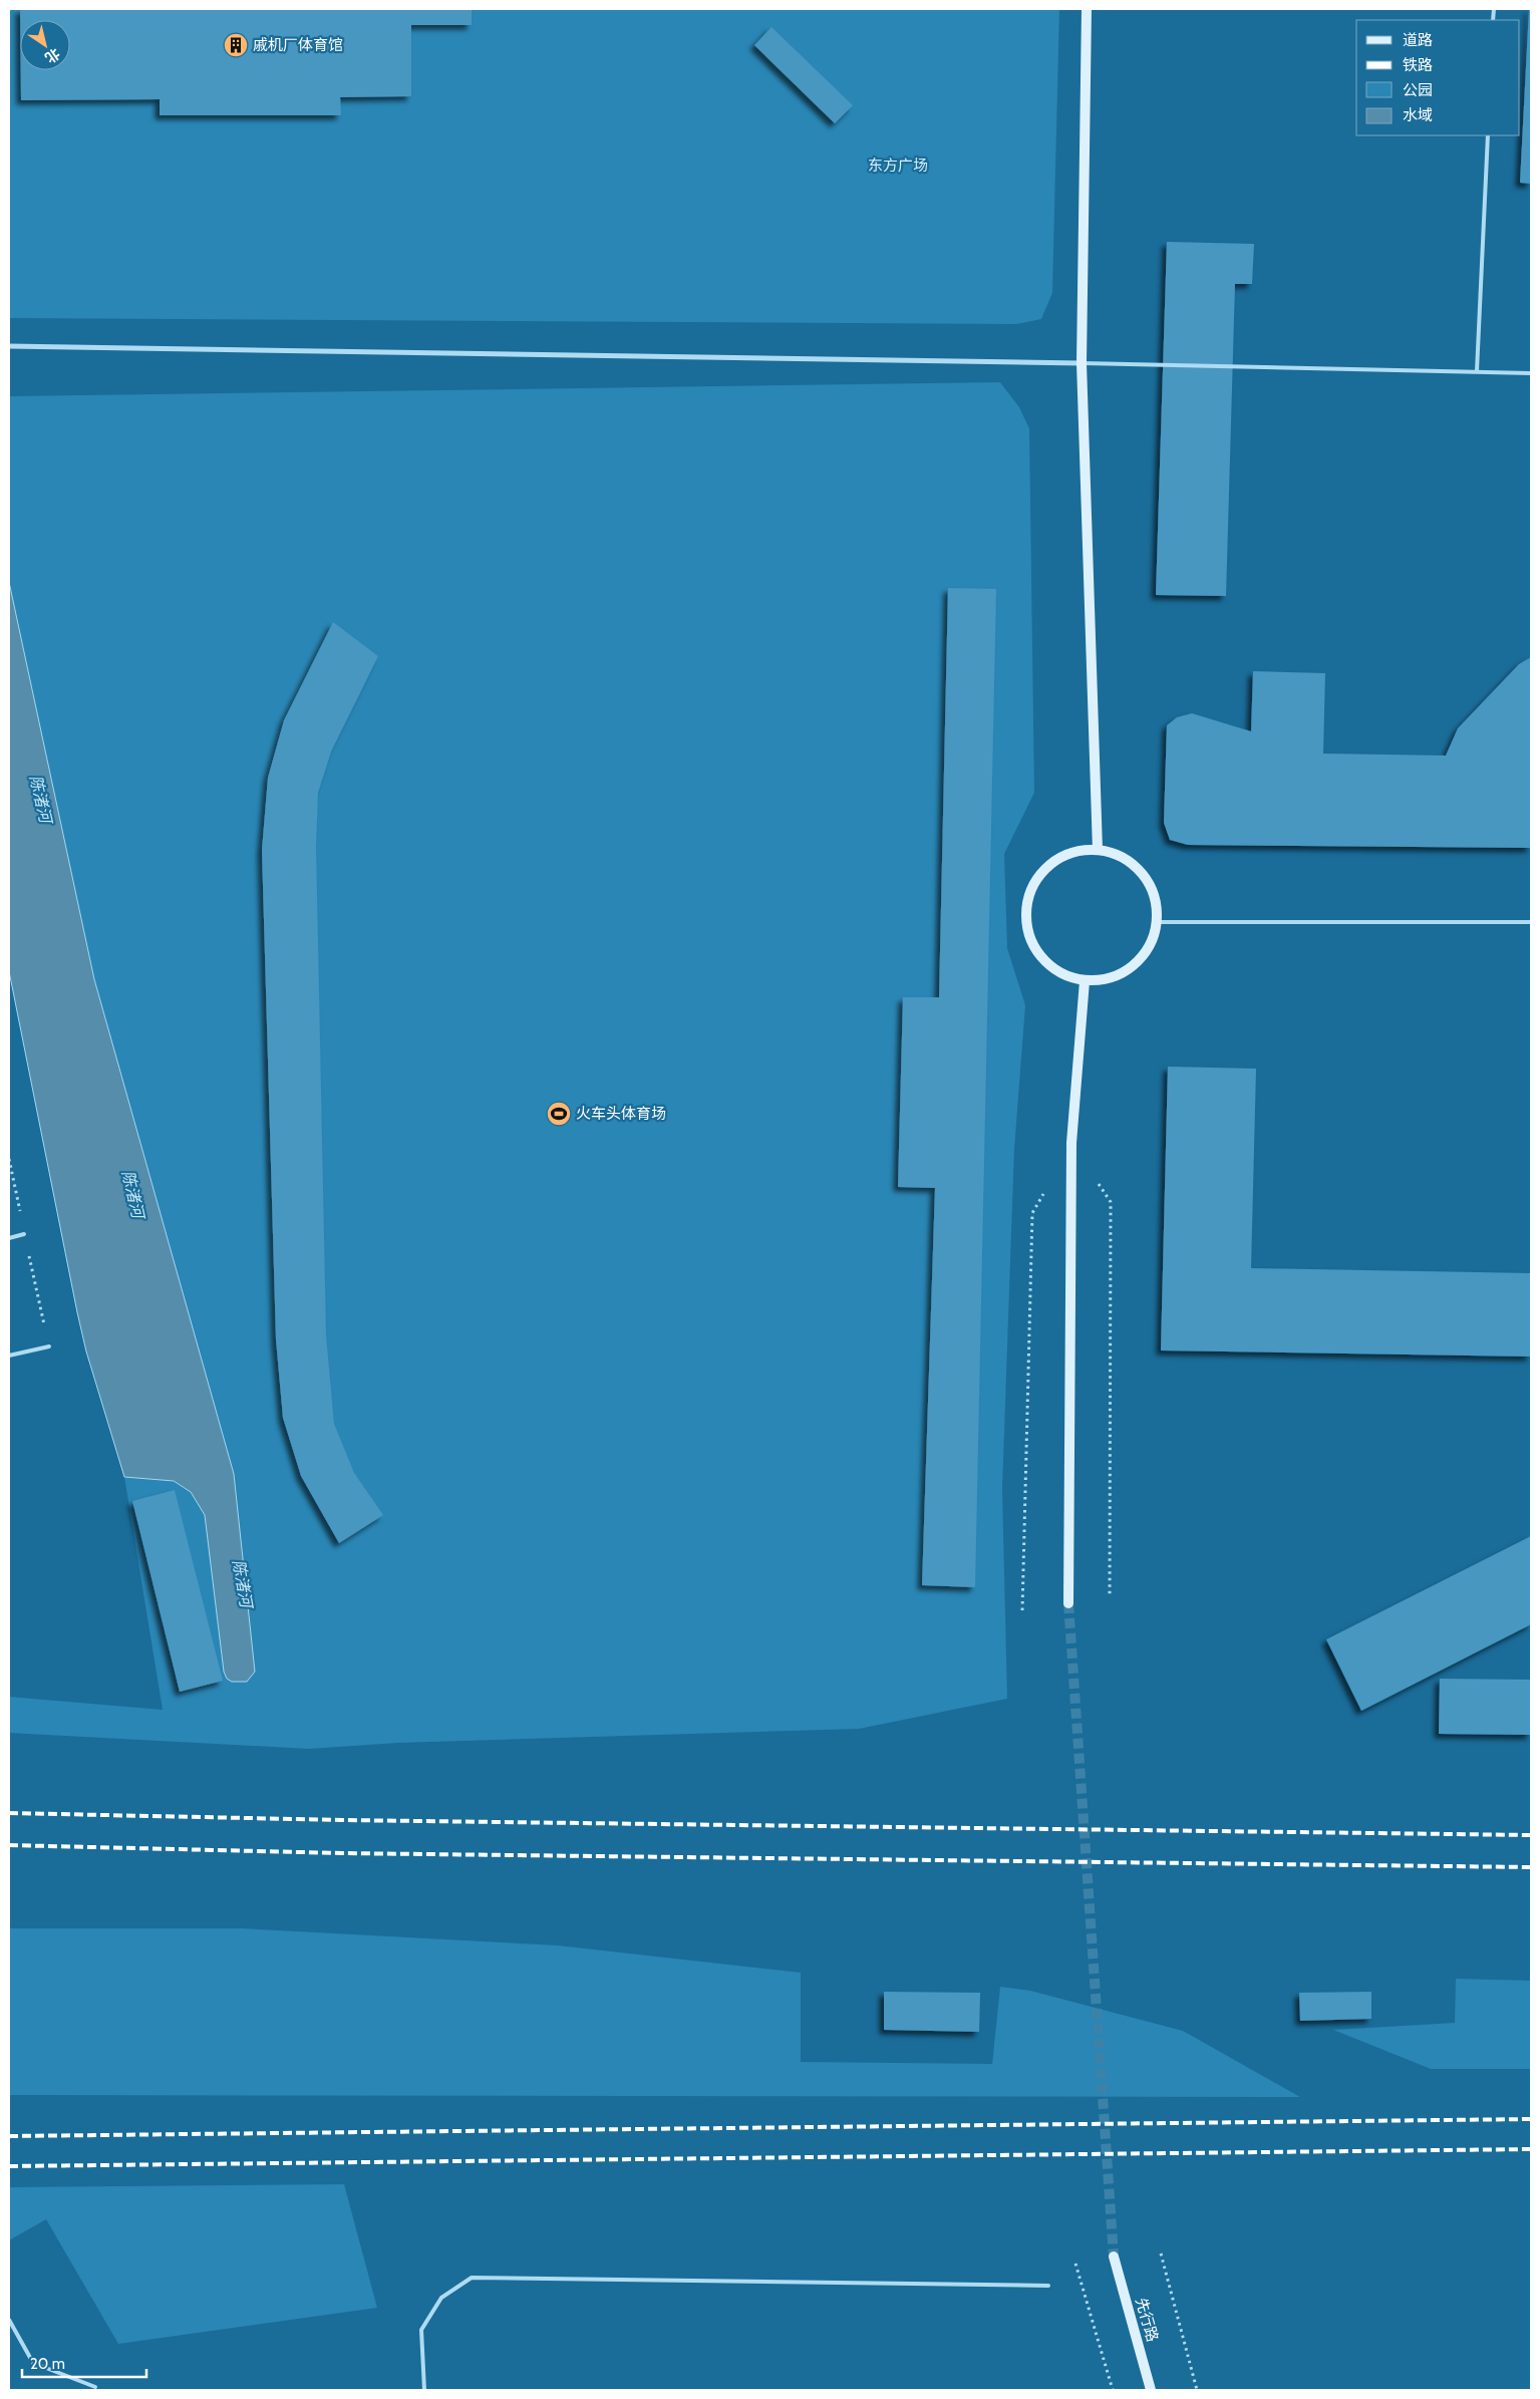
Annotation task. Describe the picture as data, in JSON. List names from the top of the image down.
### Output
{
  "streets": {
    "street": ["先行路"]
  },
  "water": ["陈渚河"],
  "parks": ["东方广场"],
  "places": {
    "building": ["戚机厂体育馆"],
    "sports": ["火车头体育场"]
  },
  "legend": [
    "道路",
    "铁路",
    "公园",
    "水域"
  ],
  "scale_bar": "20 m",
  "north": "bottom right"
}
